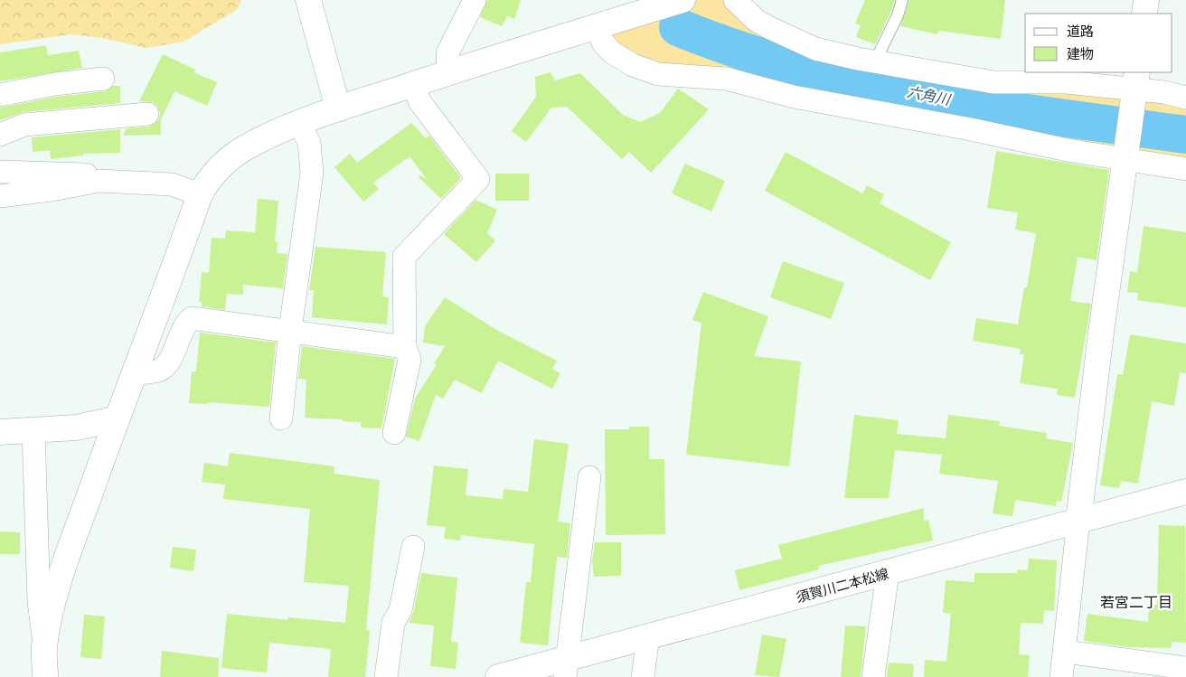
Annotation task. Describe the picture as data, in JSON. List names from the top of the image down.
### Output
{
  "streets": {
    "street": ["須賀川二本松線"]
  },
  "districts": ["若宮二丁目"],
  "water": ["六角川"],
  "legend": ["道路", "建物"]
}
